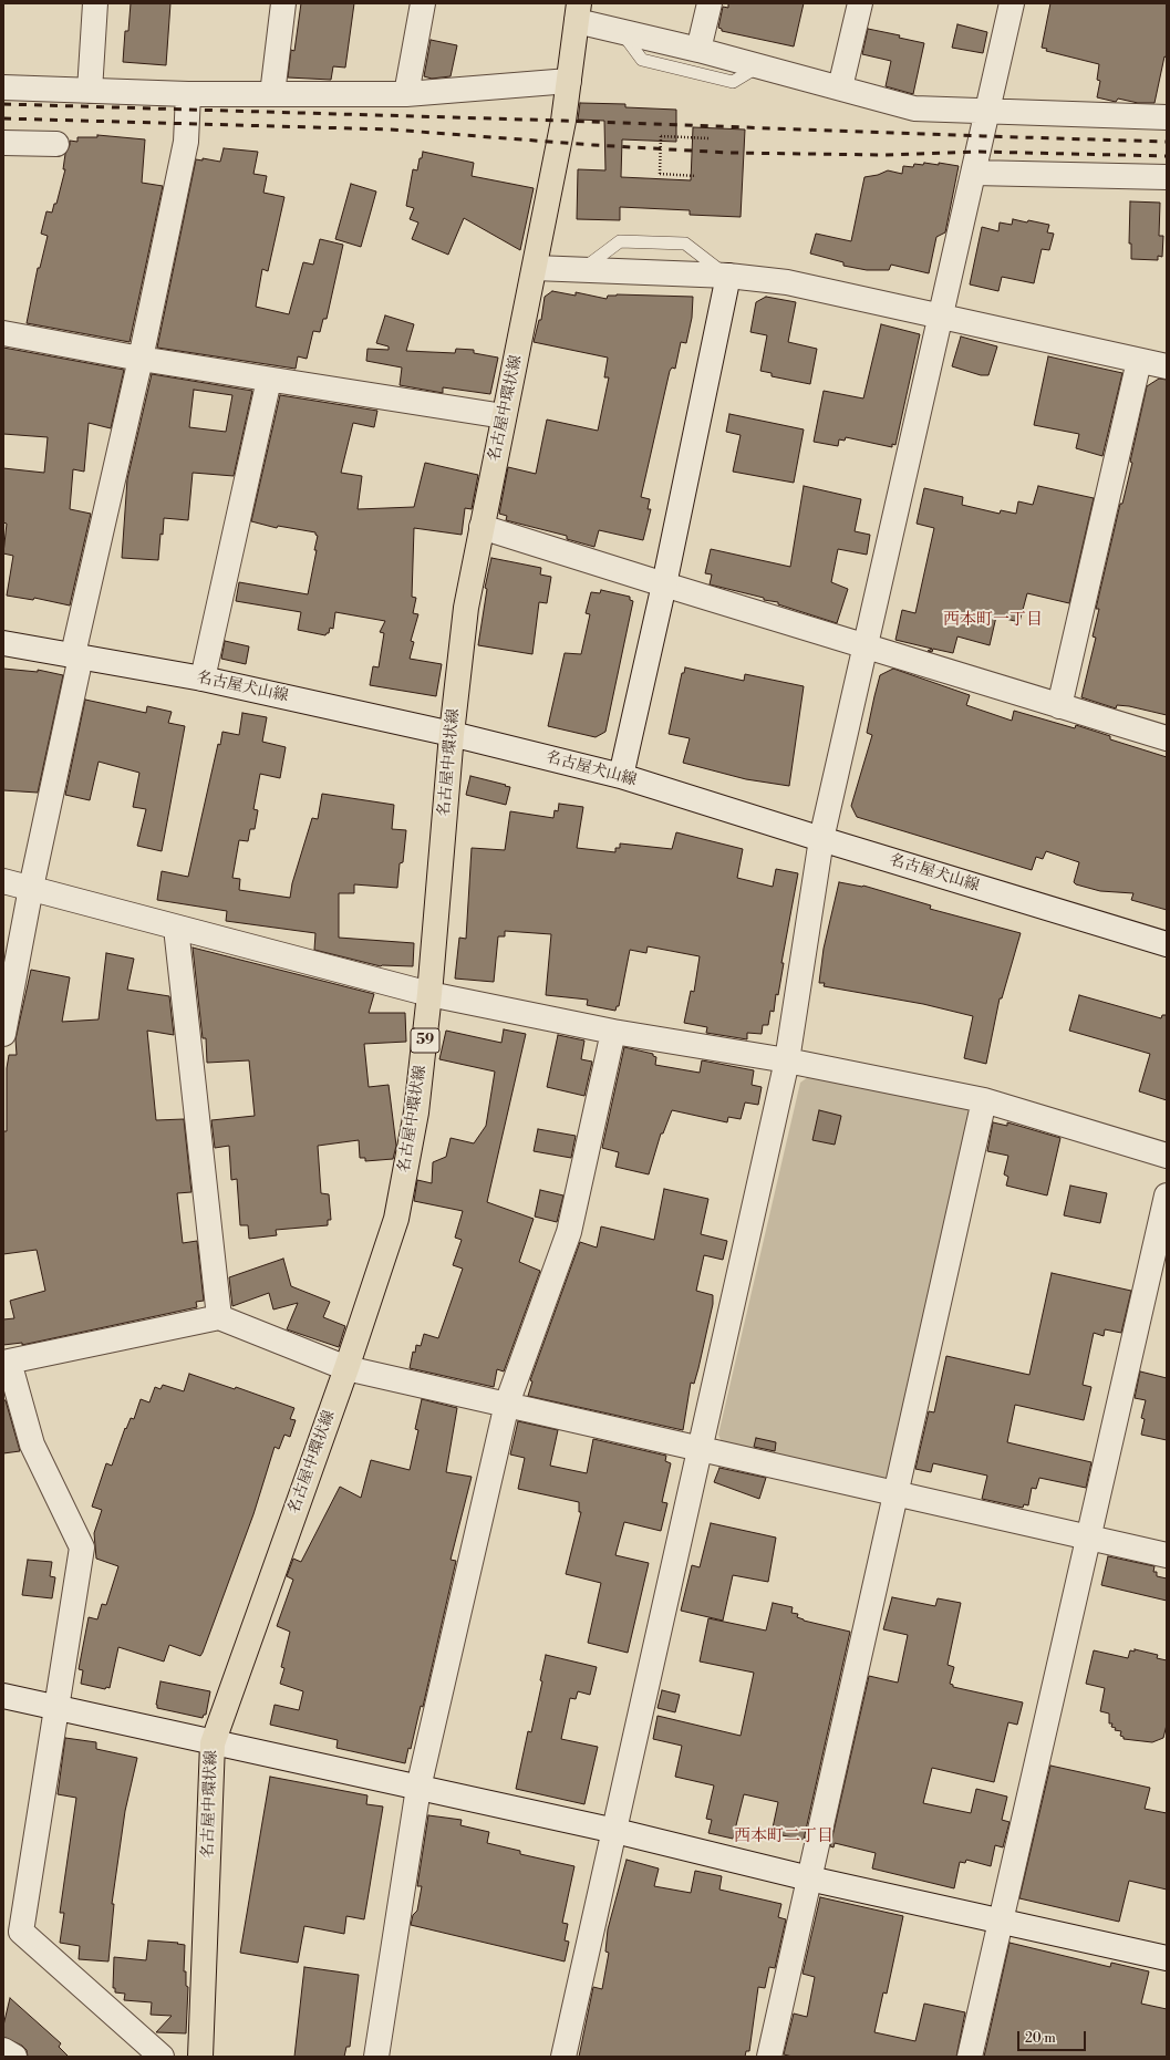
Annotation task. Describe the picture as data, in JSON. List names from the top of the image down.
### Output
{
  "streets": {
    "main road": ["名古屋中環状線", "59"],
    "street": ["名古屋犬山線"]
  },
  "crossings": [
    ["名古屋中環状線", "名古屋犬山線"]
  ],
  "districts": ["西本町一丁目", "西本町二丁目"],
  "scale_bar": "20 m"
}
